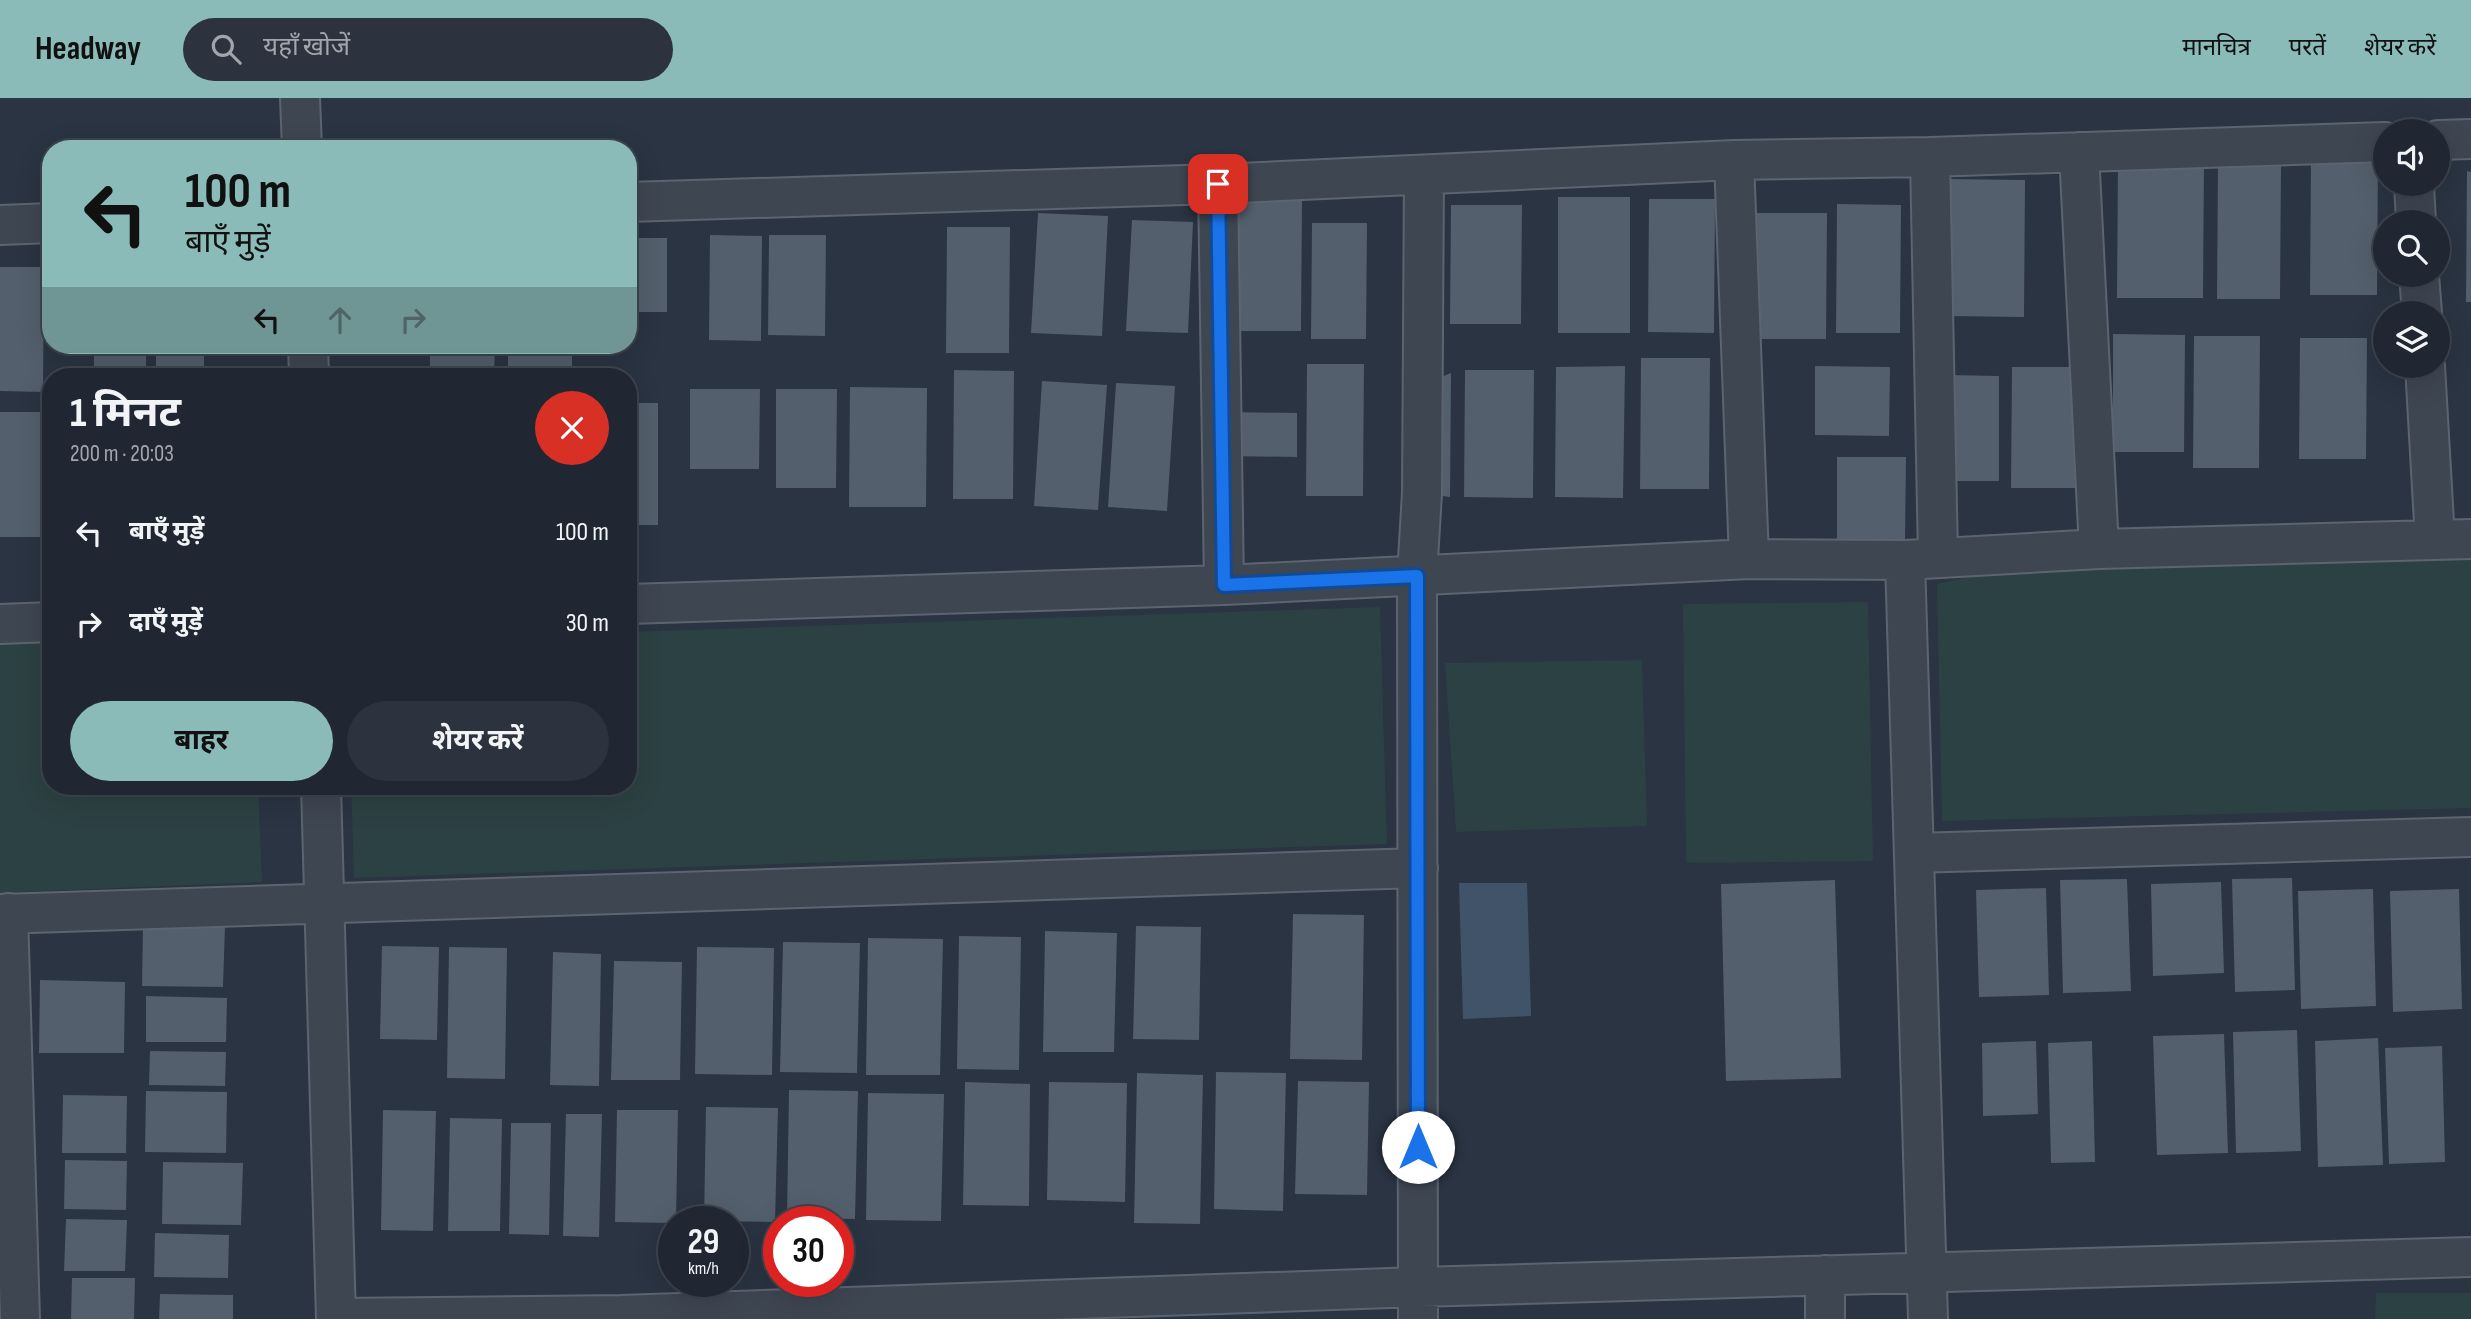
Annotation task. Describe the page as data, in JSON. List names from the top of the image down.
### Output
{
  "page": {
    "header": "Headway",
    "search": "यहाँ खोजें",
    "nav": ["मानचित्र", "परतें", "शेयर करें"],
    "turn": ["100 m", "बाएँ मुड़ें"],
    "heading": ["1 मिनट", "200 m · 20:03"],
    "list": [
      {
        "name": "बाएँ मुड़ें",
        "value": "100 m"
      },
      {
        "name": "दाएँ मुड़ें",
        "value": "30 m"
      }
    ],
    "buttons": ["बाहर", "शेयर करें"],
    "speed": "29 km/h",
    "limit": "30"
  }
}
